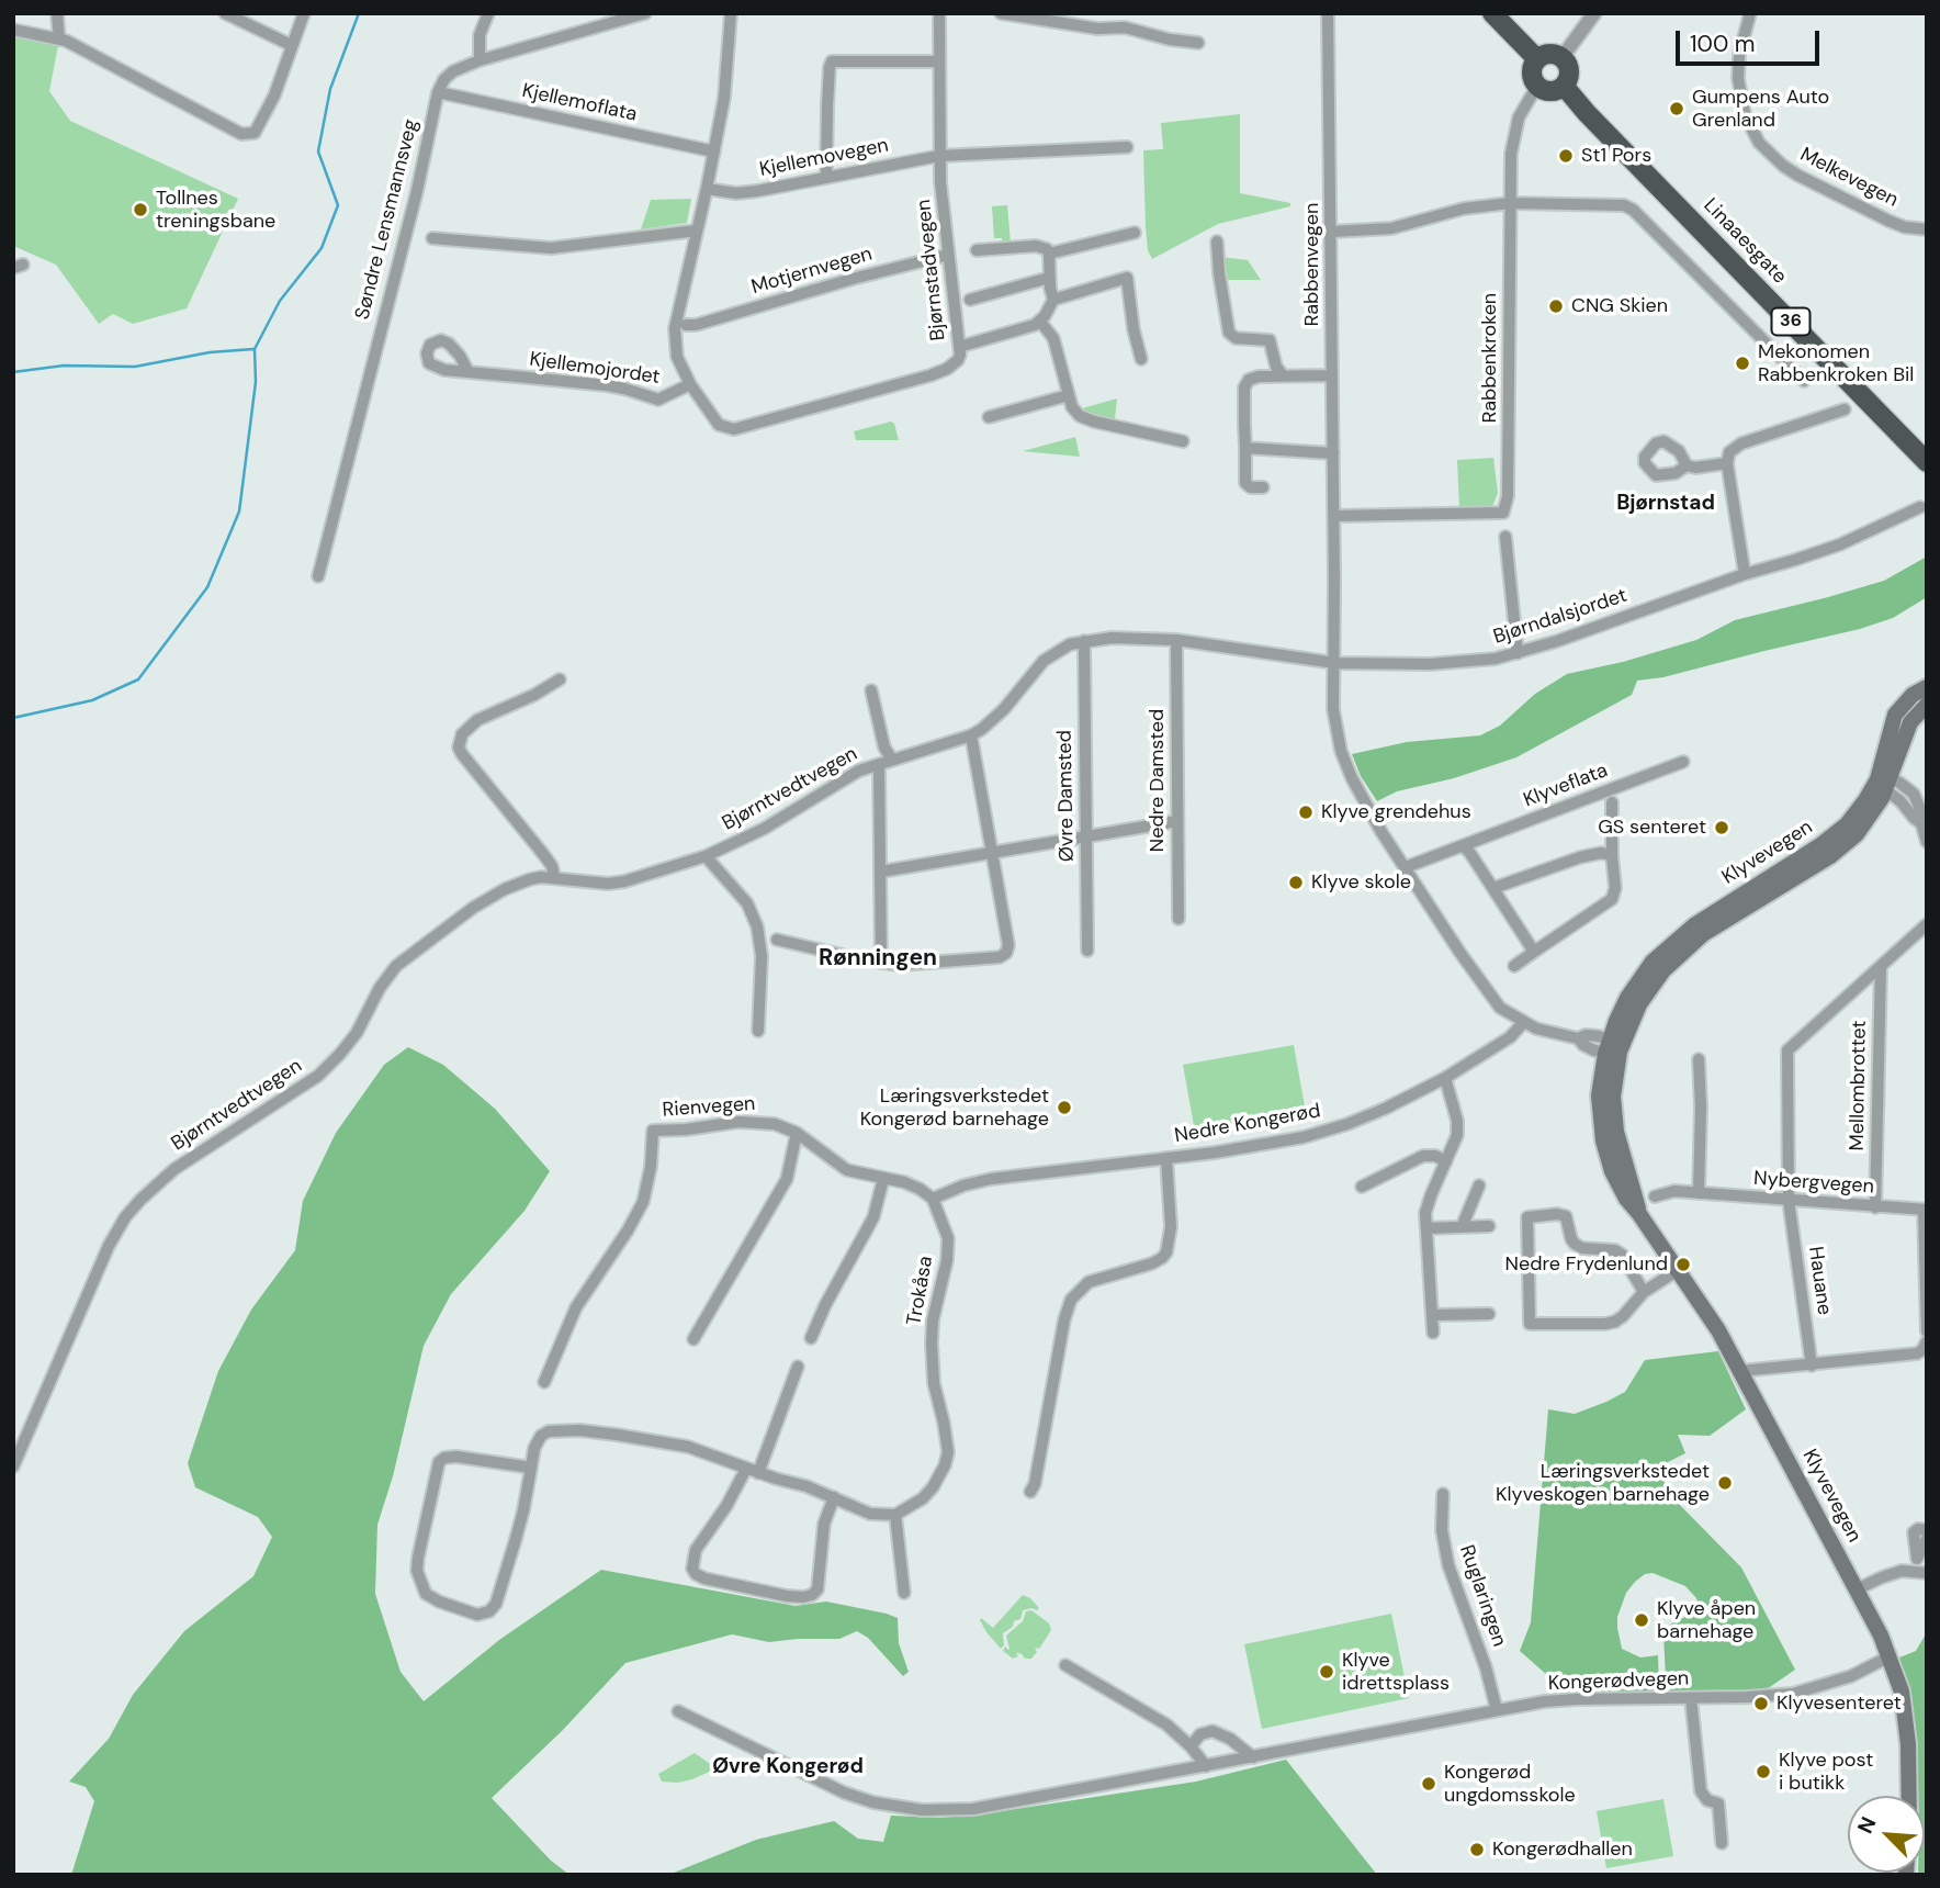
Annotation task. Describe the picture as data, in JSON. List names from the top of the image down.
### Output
{
  "streets": {
    "highway": ["Linaaesgate", "36"],
    "main road": ["Klyvevegen"],
    "street": [
      "Kjellemoflata",
      "Kjellemovegen",
      "Melkevegen",
      "Søndre Lensmannsveg",
      "Rabbenvegen",
      "Bjørnstadvegen",
      "Motjernvegen",
      "Rabbenkroken",
      "Kjellemojordet",
      "Bjørndalsjordet",
      "Nedre Damsted",
      "Klyveflata",
      "Bjørntvedtvegen",
      "Øvre Damsted",
      "Mellombrottet",
      "Rienvegen",
      "Nedre Kongerød",
      "Nybergvegen",
      "Hauane",
      "Trokåsa",
      "Ruglaringen",
      "Kongerødvegen"
    ]
  },
  "crossings": [
    ["Kjellemoflata", "Søndre Lensmannsveg"],
    ["Kjellemovegen", "Bjørnstadvegen"],
    ["Kjellemovegen", "Kjellemojordet"],
    ["Linaaesgate", "Rabbenkroken"],
    ["Rabbenvegen", "Rabbenkroken"],
    ["Rabbenvegen", "Bjørndalsjordet"],
    ["Rabbenvegen", "Bjørntvedtvegen"],
    ["Bjørnstadvegen", "Motjernvegen"],
    ["Bjørnstadvegen", "Kjellemojordet"],
    ["Bjørndalsjordet", "Bjørntvedtvegen"],
    ["Nedre Damsted", "Bjørntvedtvegen"],
    ["Bjørntvedtvegen", "Øvre Damsted"],
    ["Klyvevegen", "Kongerødvegen"],
    ["Mellombrottet", "Nybergvegen"],
    ["Mellombrottet", "Hauane"],
    ["Rienvegen", "Trokåsa"],
    ["Nybergvegen", "Hauane"],
    ["Ruglaringen", "Kongerødvegen"]
  ],
  "districts": ["Bjørnstad", "Rønningen", "Øvre Kongerød"],
  "places": [
    "Gumpens Auto Grenland",
    "St1 Pors",
    "Tollnes treningsbane",
    "CNG Skien",
    "Mekonomen Rabbenkroken Bil",
    "Klyve grendehus",
    "GS senteret",
    "Klyve skole",
    "Læringsverkstedet Kongerød barnehage",
    "Nedre Frydenlund",
    "Læringsverkstedet Klyveskogen barnehage",
    "Klyve åpen barnehage",
    "Klyve idrettsplass",
    "Klyvesenteret",
    "Klyve post i butikk",
    "Kongerød ungdomsskole",
    "Kongerødhallen"
  ],
  "scale_bar": "100 m",
  "north": "top left"
}
